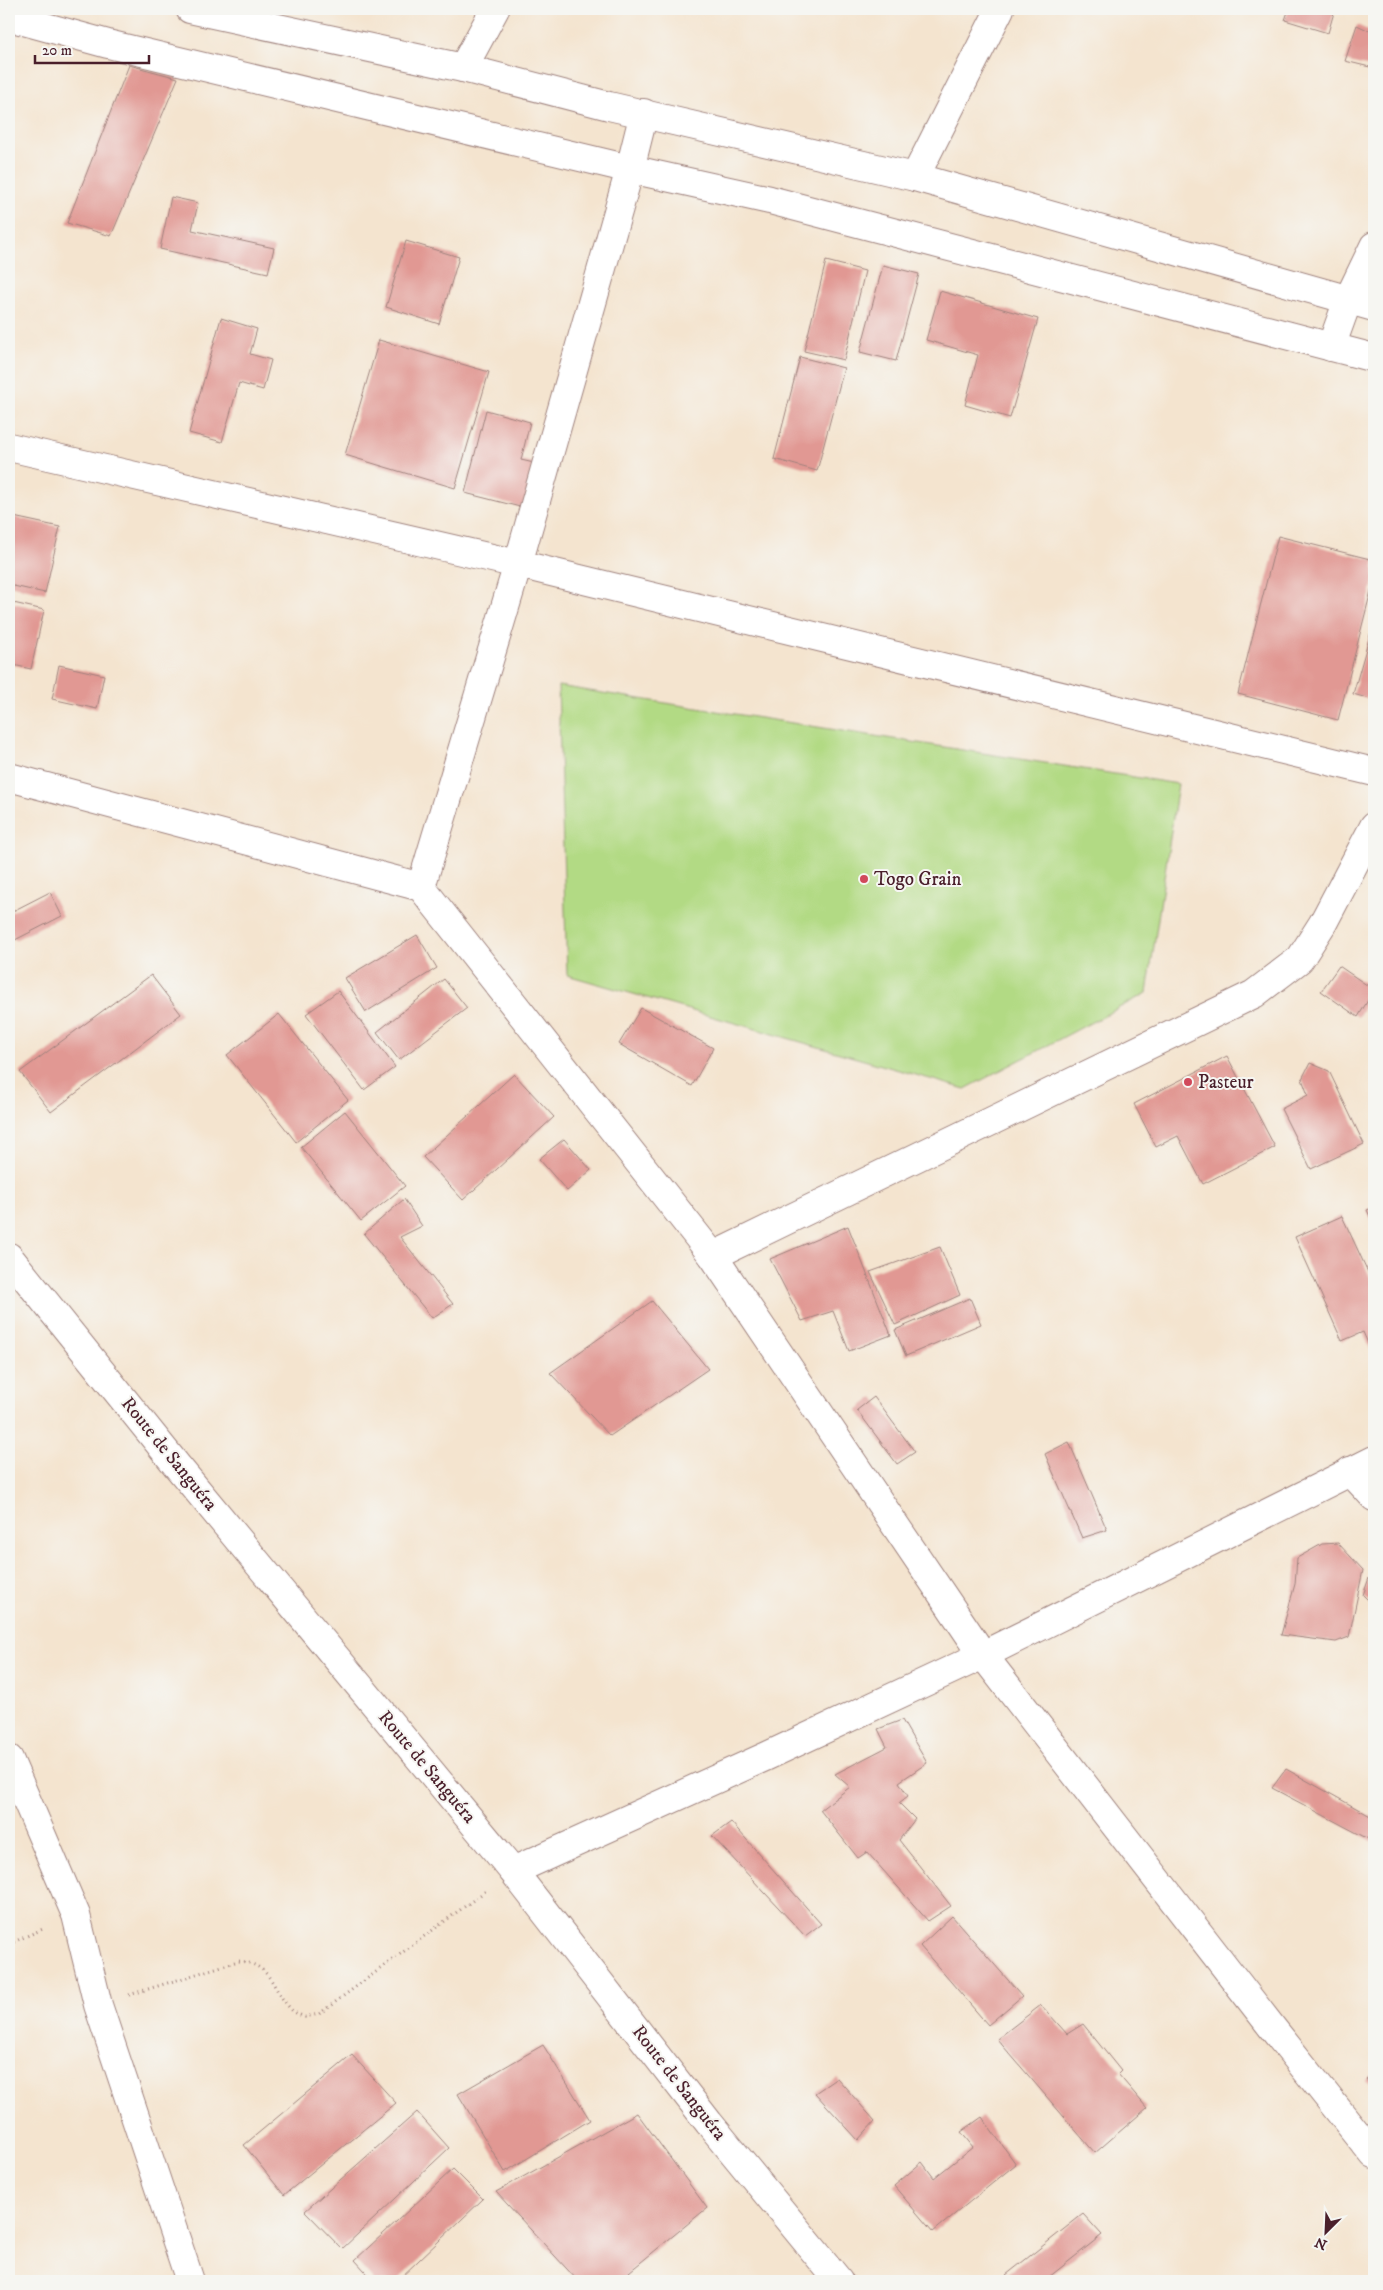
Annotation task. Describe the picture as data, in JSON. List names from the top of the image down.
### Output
{
  "streets": {
    "street": ["Route de Sanguéra"]
  },
  "places": ["Togo Grain", "Pasteur"],
  "scale_bar": "20 m",
  "north": "bottom left"
}
